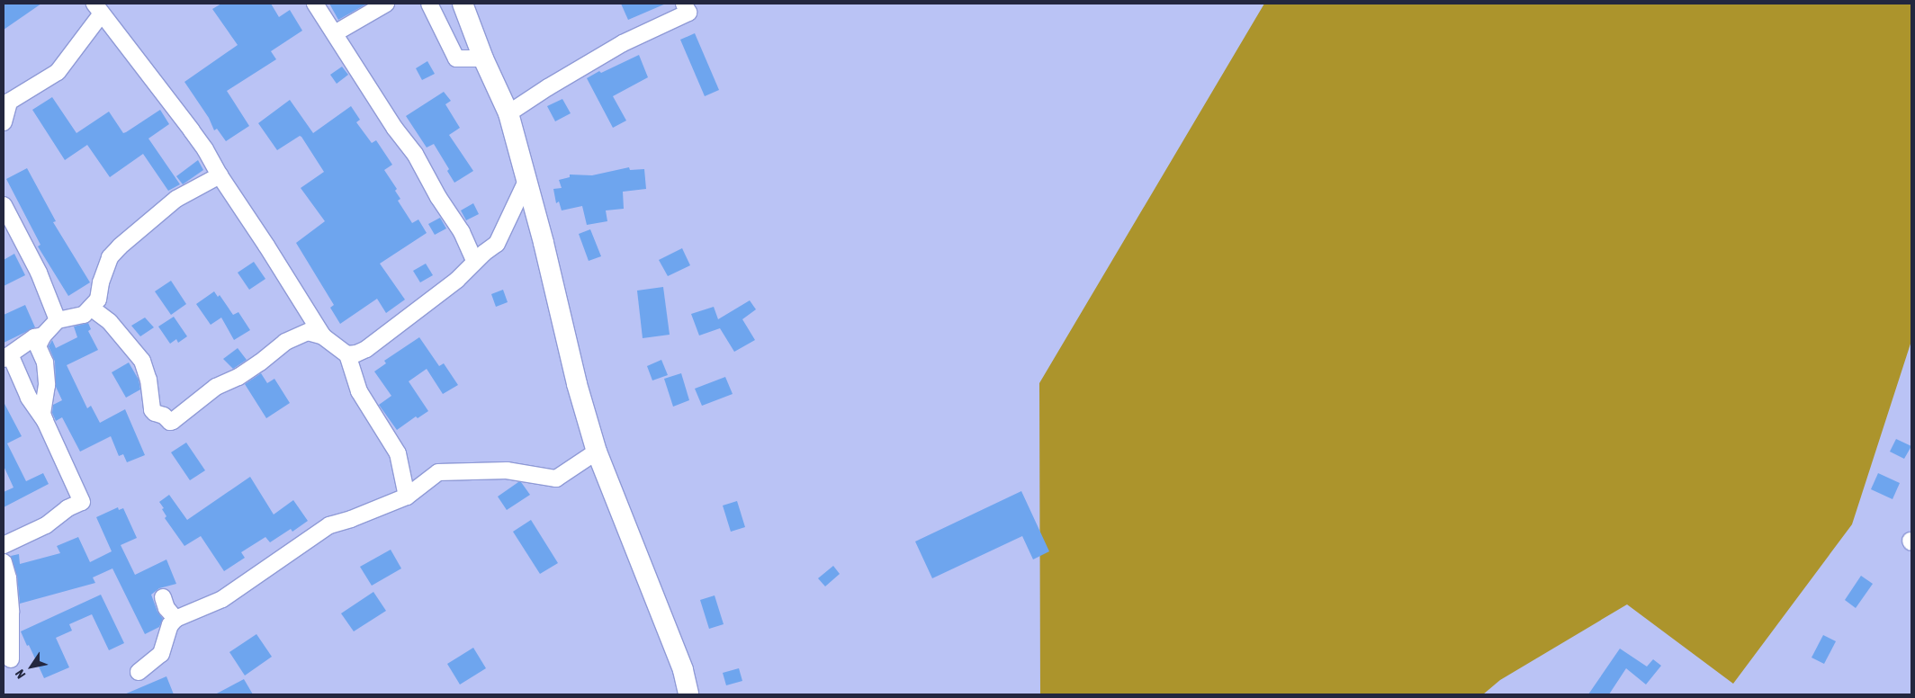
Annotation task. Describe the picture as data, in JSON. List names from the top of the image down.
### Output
{
  "north": "bottom left"
}
